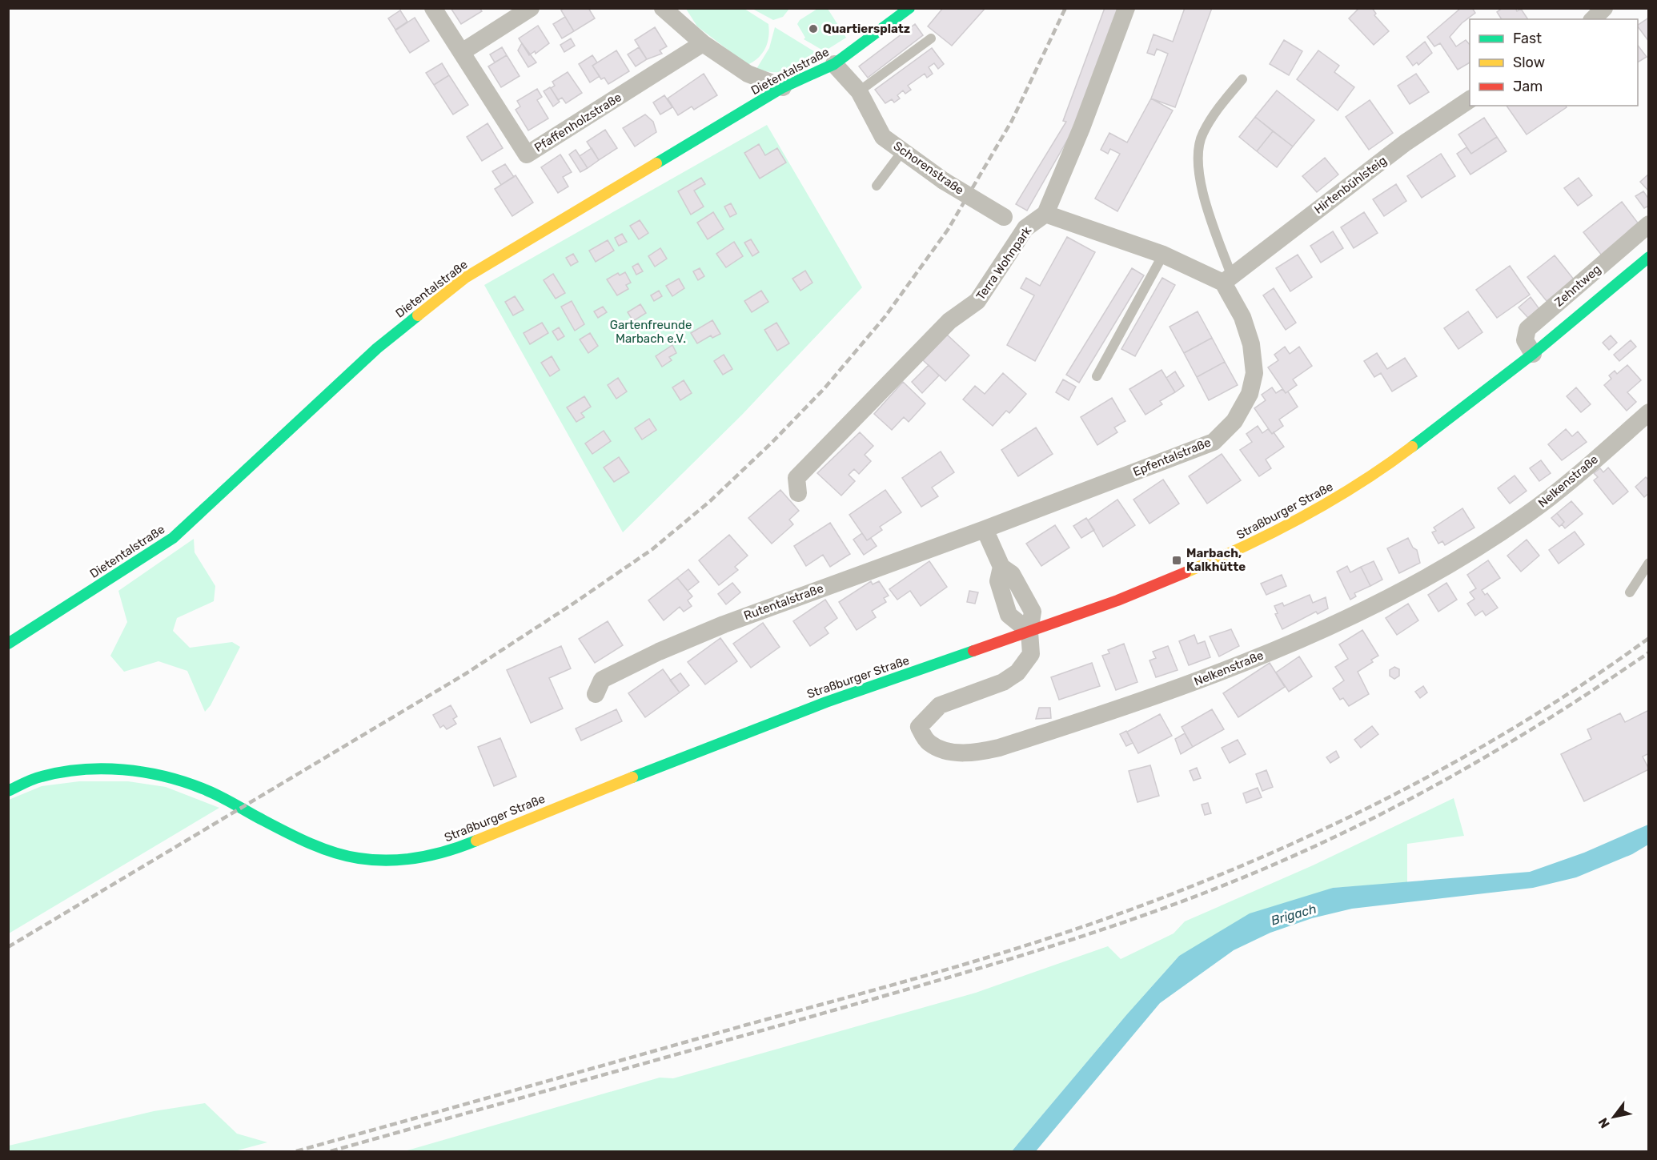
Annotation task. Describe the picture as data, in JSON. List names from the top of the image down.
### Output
{
  "streets": {
    "main road": ["Dietentalstraße", "Straßburger Straße"],
    "street": [
      "Pfaffenholzstraße",
      "Schorenstraße",
      "Hirtenbühlsteig",
      "Terra Wohnpark",
      "Zehntweg",
      "Epfentalstraße",
      "Nelkenstraße",
      "Rutentalstraße"
    ]
  },
  "crossings": [
    ["Dietentalstraße", "Schorenstraße"],
    ["Schorenstraße", "Terra Wohnpark"],
    ["Hirtenbühlsteig", "Epfentalstraße"],
    ["Zehntweg", "Straßburger Straße"],
    ["Epfentalstraße", "Rutentalstraße"],
    ["Nelkenstraße", "Straßburger Straße"]
  ],
  "water": ["Brigach"],
  "parks": ["Gartenfreunde Marbach e.V."],
  "places": {
    "other": ["Quartiersplatz"],
    "transit": ["Marbach, Kalkhütte"]
  },
  "legend": ["Fast", "Slow", "Jam"],
  "north": "bottom left"
}
